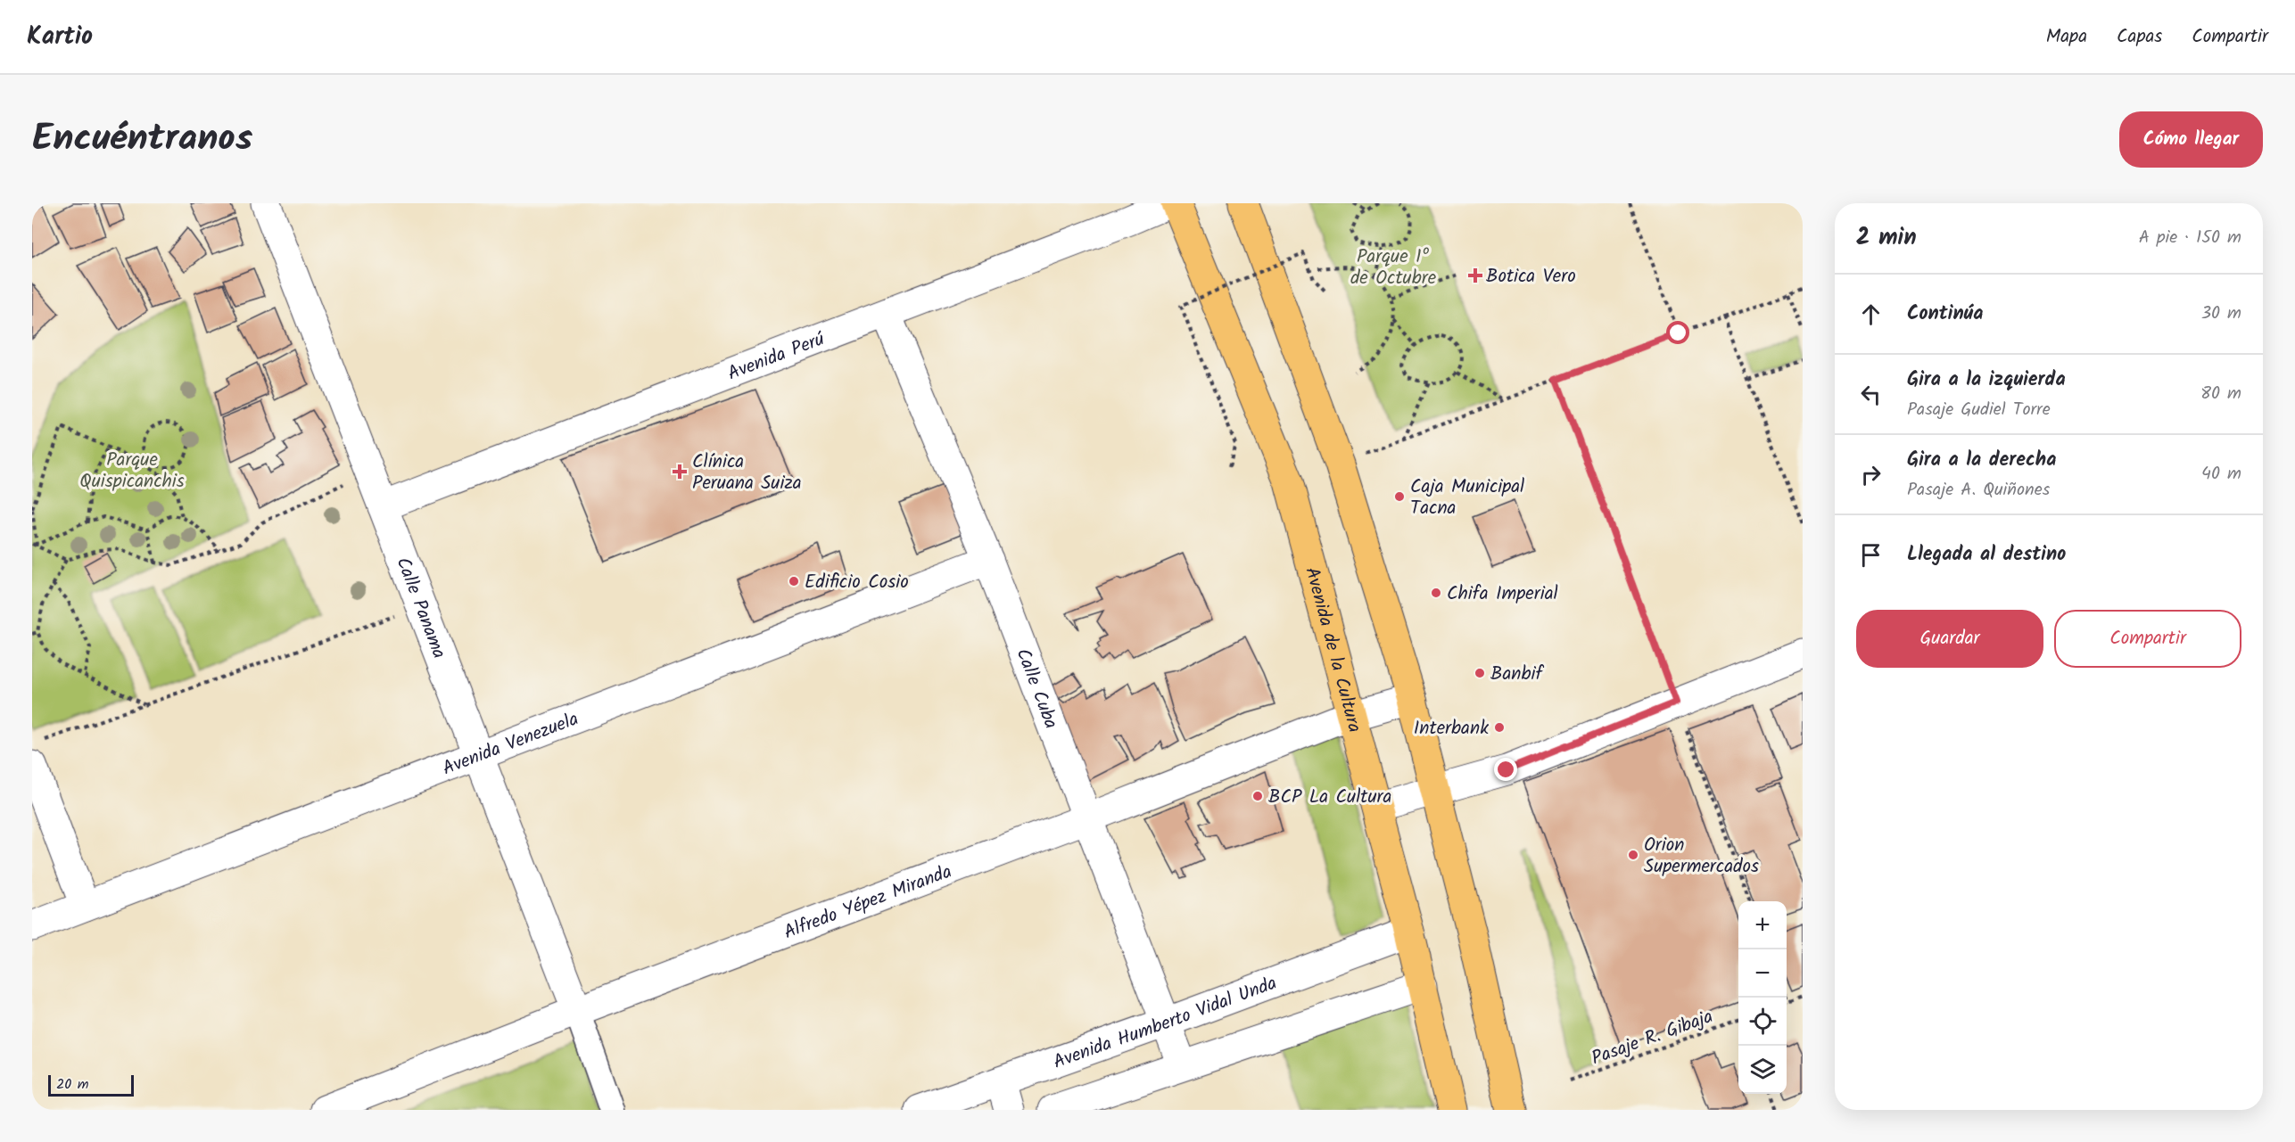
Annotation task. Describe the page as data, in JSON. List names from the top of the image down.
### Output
{
  "streets": {
    "highway": ["Avenida de la Cultura"],
    "street": [
      "Avenida Perú",
      "Calle Panama",
      "Calle Cuba",
      "Avenida Venezuela",
      "Alfredo Yépez Miranda",
      "Avenida Humberto Vidal Unda"
    ],
    "path": ["Pasaje R. Gibaja"]
  },
  "crossings": [
    ["Avenida Perú", "Calle Panama"],
    ["Avenida Perú", "Calle Cuba"],
    ["Calle Panama", "Avenida Venezuela"],
    ["Calle Panama", "Alfredo Yépez Miranda"],
    ["Avenida de la Cultura", "Alfredo Yépez Miranda"],
    ["Avenida de la Cultura", "Avenida Humberto Vidal Unda"],
    ["Calle Cuba", "Avenida Venezuela"],
    ["Calle Cuba", "Alfredo Yépez Miranda"],
    ["Calle Cuba", "Avenida Humberto Vidal Unda"]
  ],
  "parks": ["Parque 1º de Octubre", "Parque Quispicanchis"],
  "places": {
    "health": ["Botica Vero", "Clínica Peruana Suiza"],
    "other": [
      "Caja Municipal Tacna",
      "Edificio Cosio",
      "Chifa Imperial",
      "Banbif",
      "Interbank",
      "BCP La Cultura",
      "Orion Supermercados"
    ]
  },
  "scale_bar": "20 m",
  "page": {
    "header": "Kartio",
    "nav": ["Mapa", "Capas", "Compartir"],
    "title": "Encuéntranos",
    "buttons": [
      "Cómo llegar",
      ["Guardar", "Compartir"]
    ],
    "heading": ["2 min", "A pie · 150 m"],
    "list": [
      ["Continúa", "30 m"],
      ["Gira a la izquierda", "Pasaje Gudiel Torre", "80 m"],
      ["Gira a la derecha", "Pasaje A. Quiñones", "40 m"],
      "Llegada al destino"
    ],
    "map_buttons": ["+", "−"],
    "scale": "20 m"
  }
}
